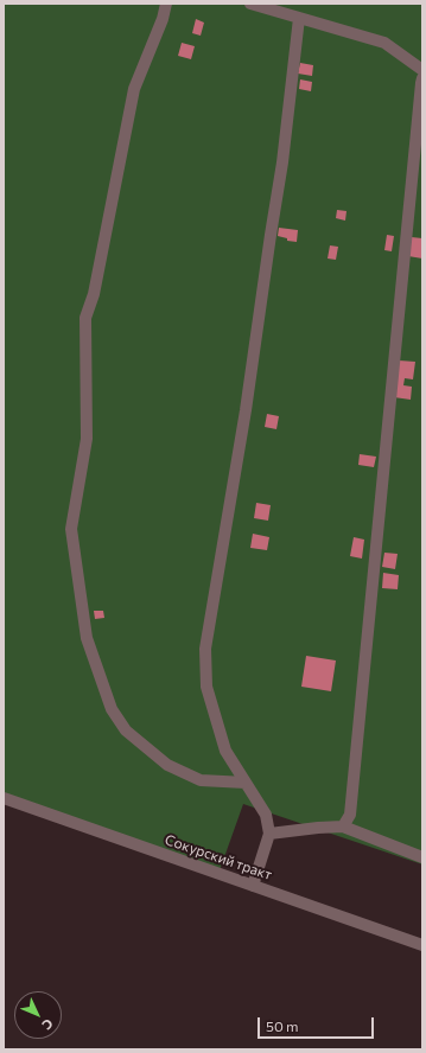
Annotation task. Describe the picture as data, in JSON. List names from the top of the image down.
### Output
{
  "streets": {
    "street": ["Сокурский тракт"]
  },
  "scale_bar": "50 m",
  "north": "bottom right"
}
